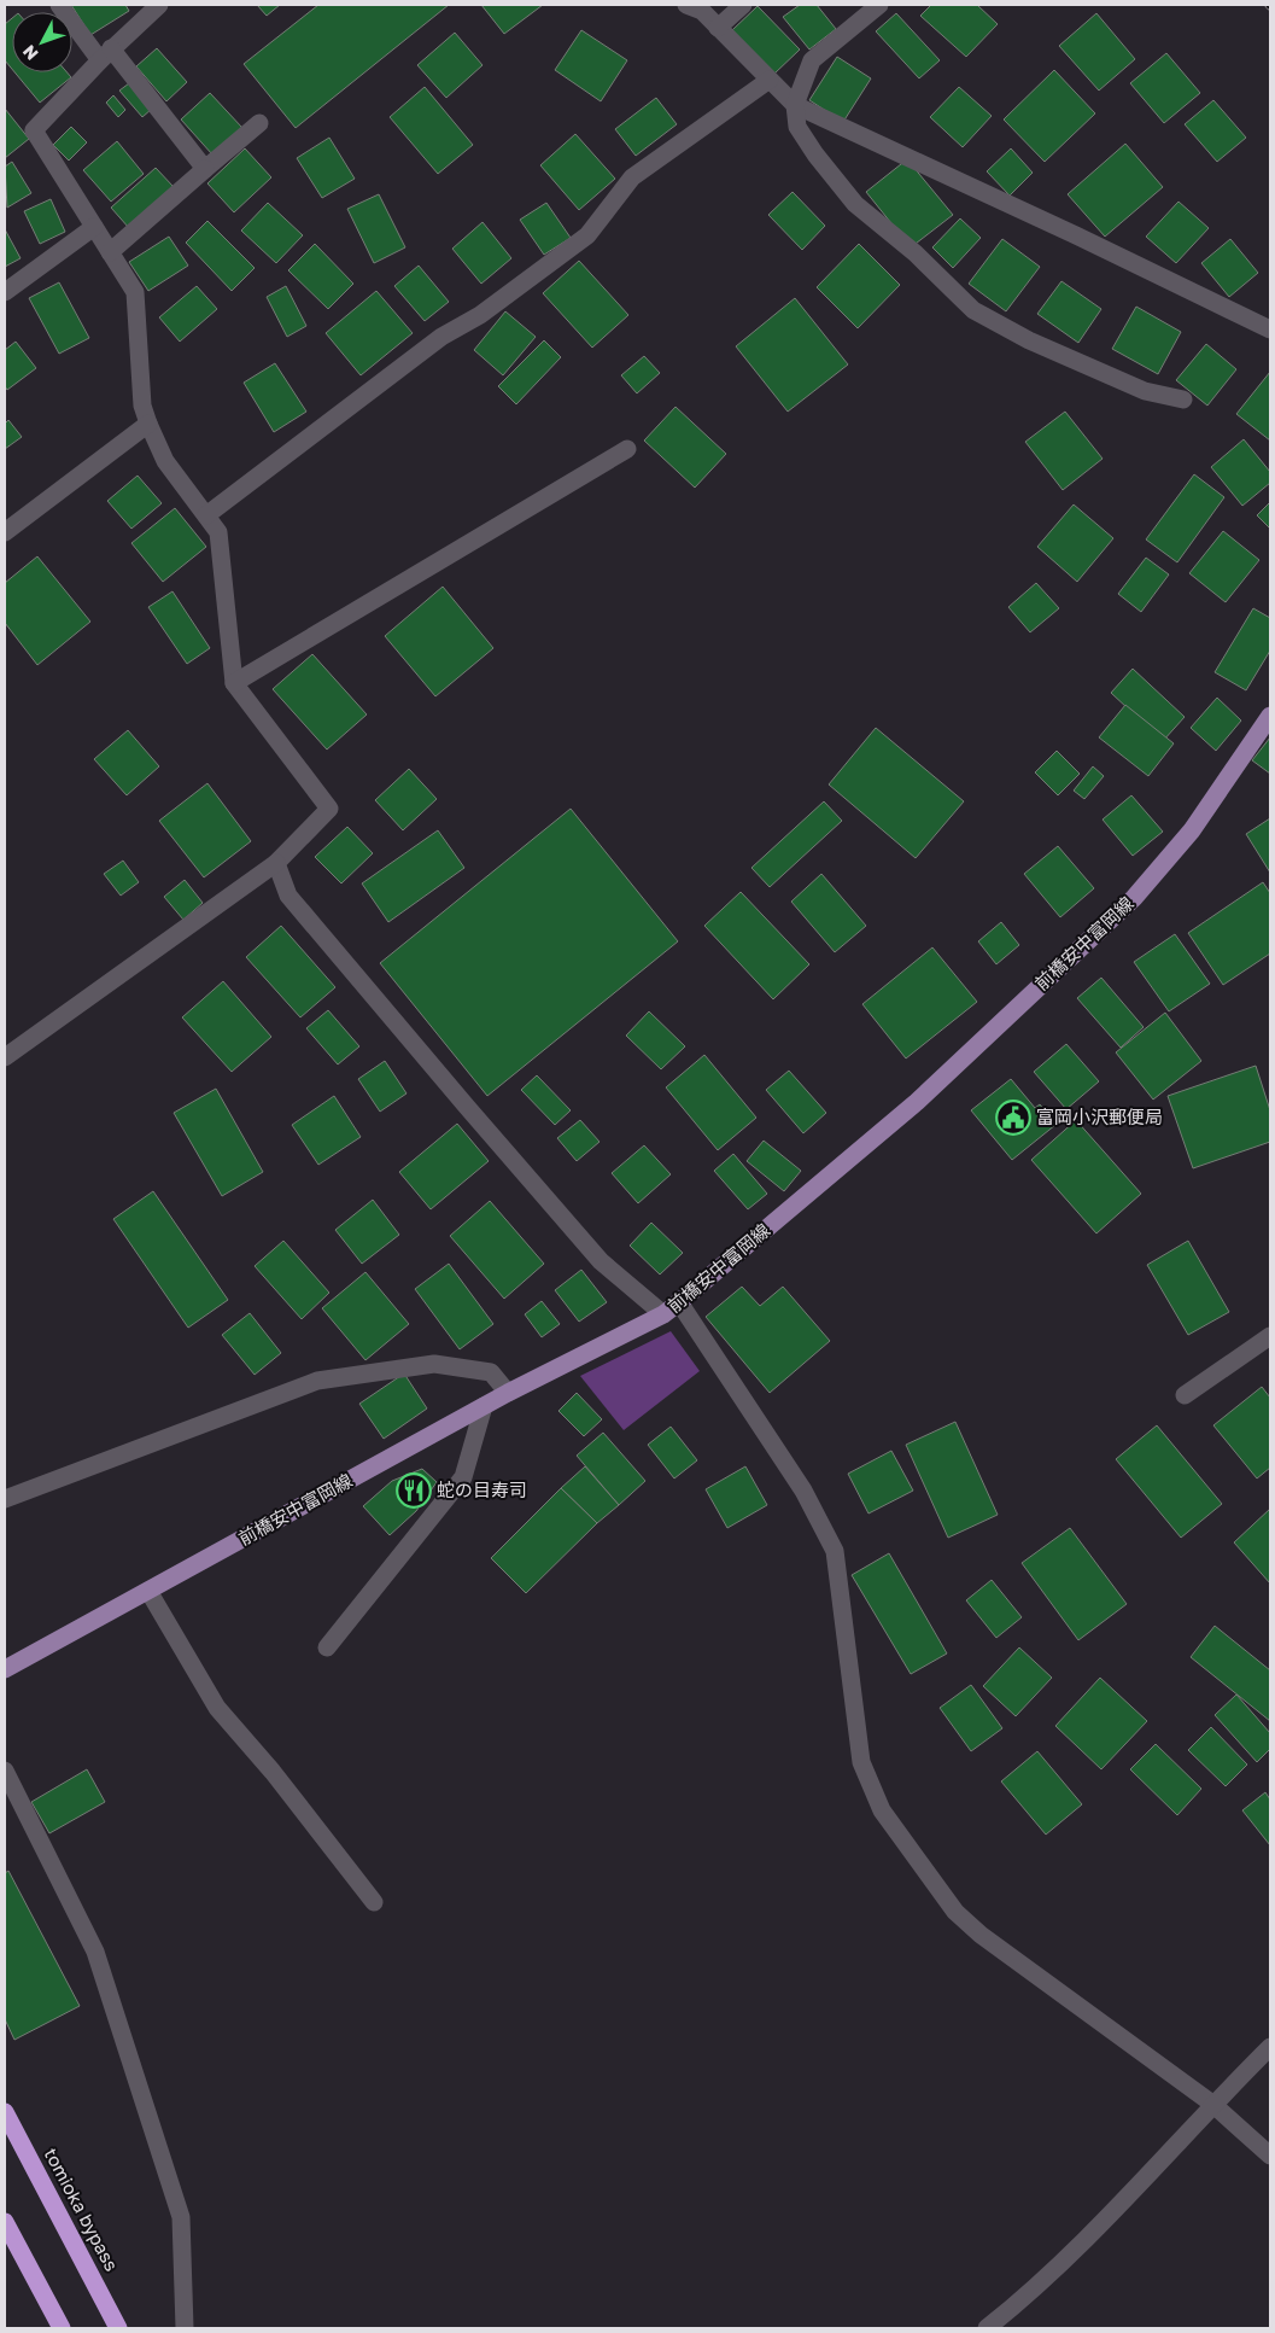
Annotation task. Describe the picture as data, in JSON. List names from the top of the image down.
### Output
{
  "streets": {
    "highway": ["tomioka bypass"],
    "main road": ["前橋安中富岡線"]
  },
  "places": {
    "public building": ["富岡小沢郵便局"],
    "restaurant": ["蛇の目寿司"]
  },
  "north": "bottom left"
}
